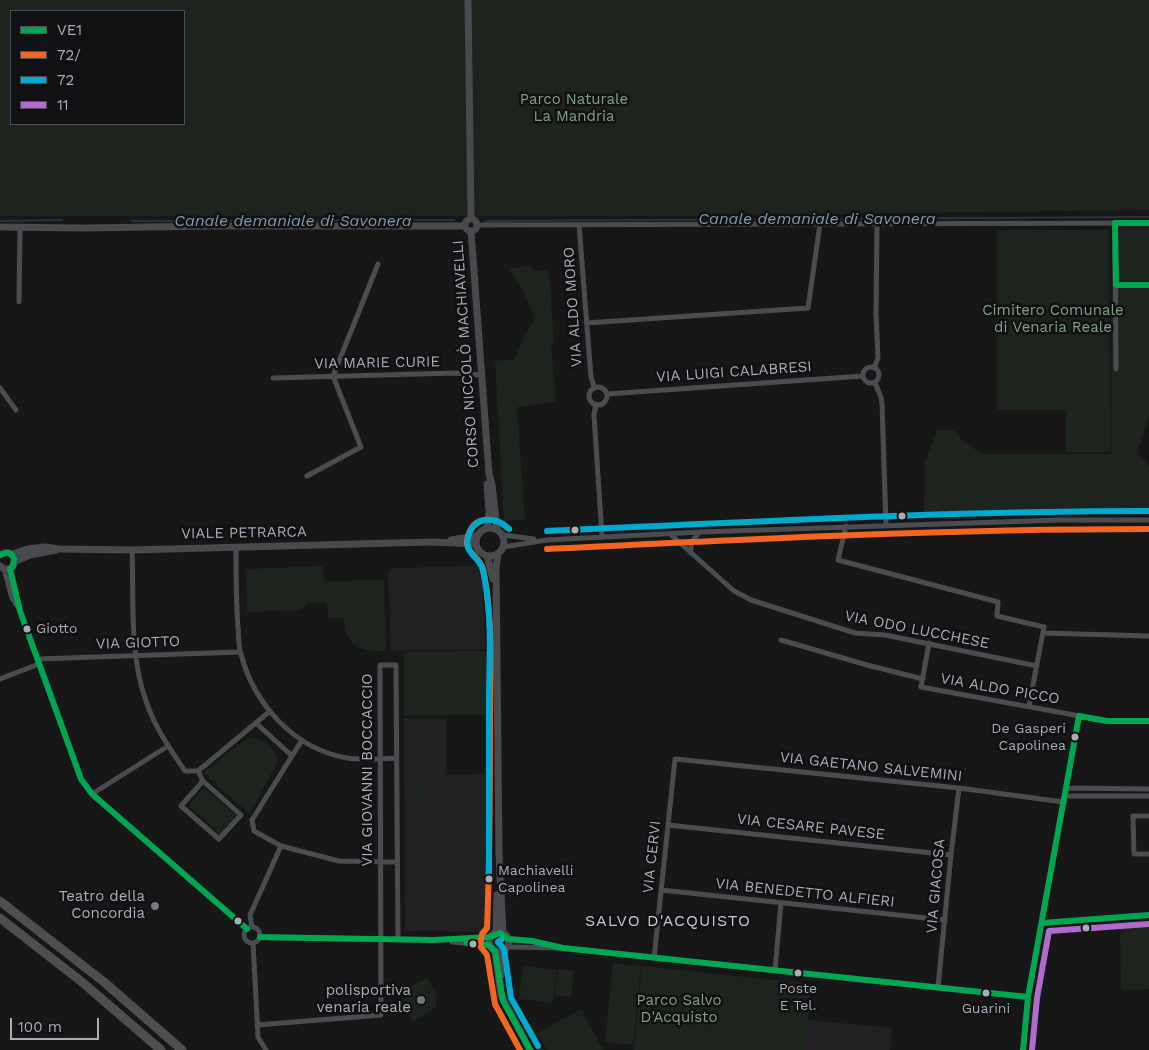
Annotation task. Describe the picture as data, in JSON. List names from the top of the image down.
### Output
{
  "streets": {
    "street": [
      "VIA ALDO MORO",
      "CORSO NICCOLÒ MACHIAVELLI",
      "VIA MARIE CURIE",
      "VIA LUIGI CALABRESI",
      "VIALE PETRARCA",
      "VIA ODO LUCCHESE",
      "VIA GIOTTO",
      "VIA ALDO PICCO",
      "VIA GAETANO SALVEMINI",
      "VIA GIOVANNI BOCCACCIO",
      "VIA CESARE PAVESE",
      "VIA CERVI",
      "VIA GIACOSA",
      "VIA BENEDETTO ALFIERI"
    ]
  },
  "crossings": [
    ["VIA ALDO MORO", "VIA LUIGI CALABRESI"],
    ["CORSO NICCOLÒ MACHIAVELLI", "VIA MARIE CURIE"],
    ["CORSO NICCOLÒ MACHIAVELLI", "VIALE PETRARCA"],
    ["VIA ODO LUCCHESE", "VIA ALDO PICCO"],
    ["VIA GAETANO SALVEMINI", "VIA CERVI"],
    ["VIA GAETANO SALVEMINI", "VIA GIACOSA"],
    ["VIA CESARE PAVESE", "VIA CERVI"],
    ["VIA CESARE PAVESE", "VIA GIACOSA"],
    ["VIA CERVI", "VIA BENEDETTO ALFIERI"],
    ["VIA GIACOSA", "VIA BENEDETTO ALFIERI"]
  ],
  "districts": ["SALVO D'ACQUISTO"],
  "water": ["Canale demaniale di Savonera"],
  "parks": ["Parco Naturale La Mandria", "Cimitero Comunale di Venaria Reale", "Parco Salvo D'Acquisto"],
  "places": [
    "Giotto",
    "De Gasperi Capolinea",
    "Machiavelli Capolinea",
    "Teatro della Concordia",
    "Poste E Tel.",
    "Guarini",
    "polisportiva venaria reale"
  ],
  "lines": [
    "transit line VE1",
    "transit line 72",
    "transit line 72/",
    "transit line 11"
  ],
  "legend": [
    "VE1",
    "72/",
    "72",
    "11"
  ],
  "scale_bar": "100 m"
}
